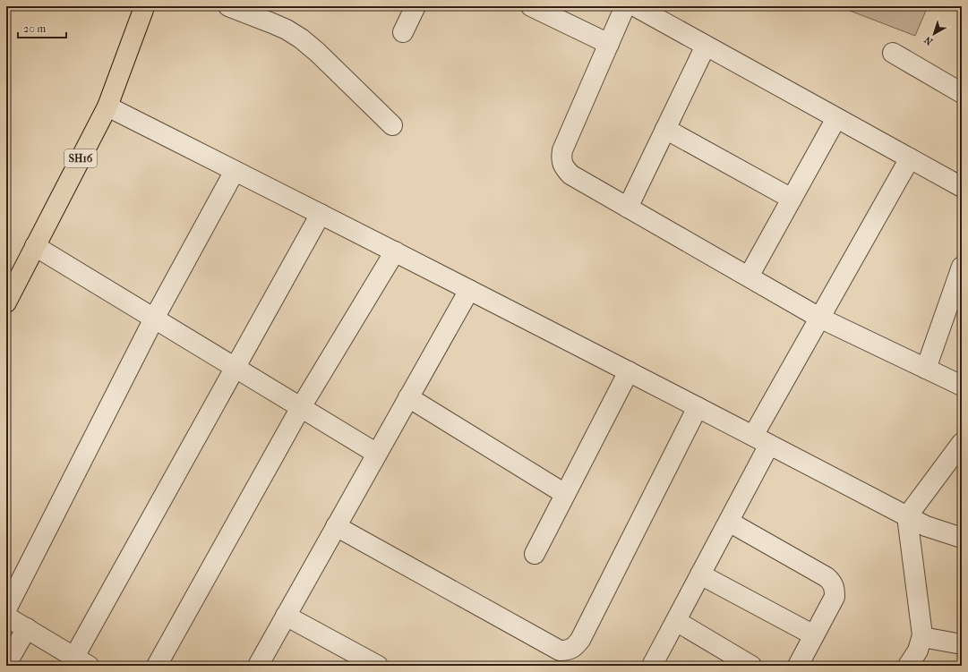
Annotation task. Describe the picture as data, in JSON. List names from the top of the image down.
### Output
{
  "streets": {
    "main road": ["SH16"]
  },
  "scale_bar": "20 m",
  "north": "bottom left"
}
